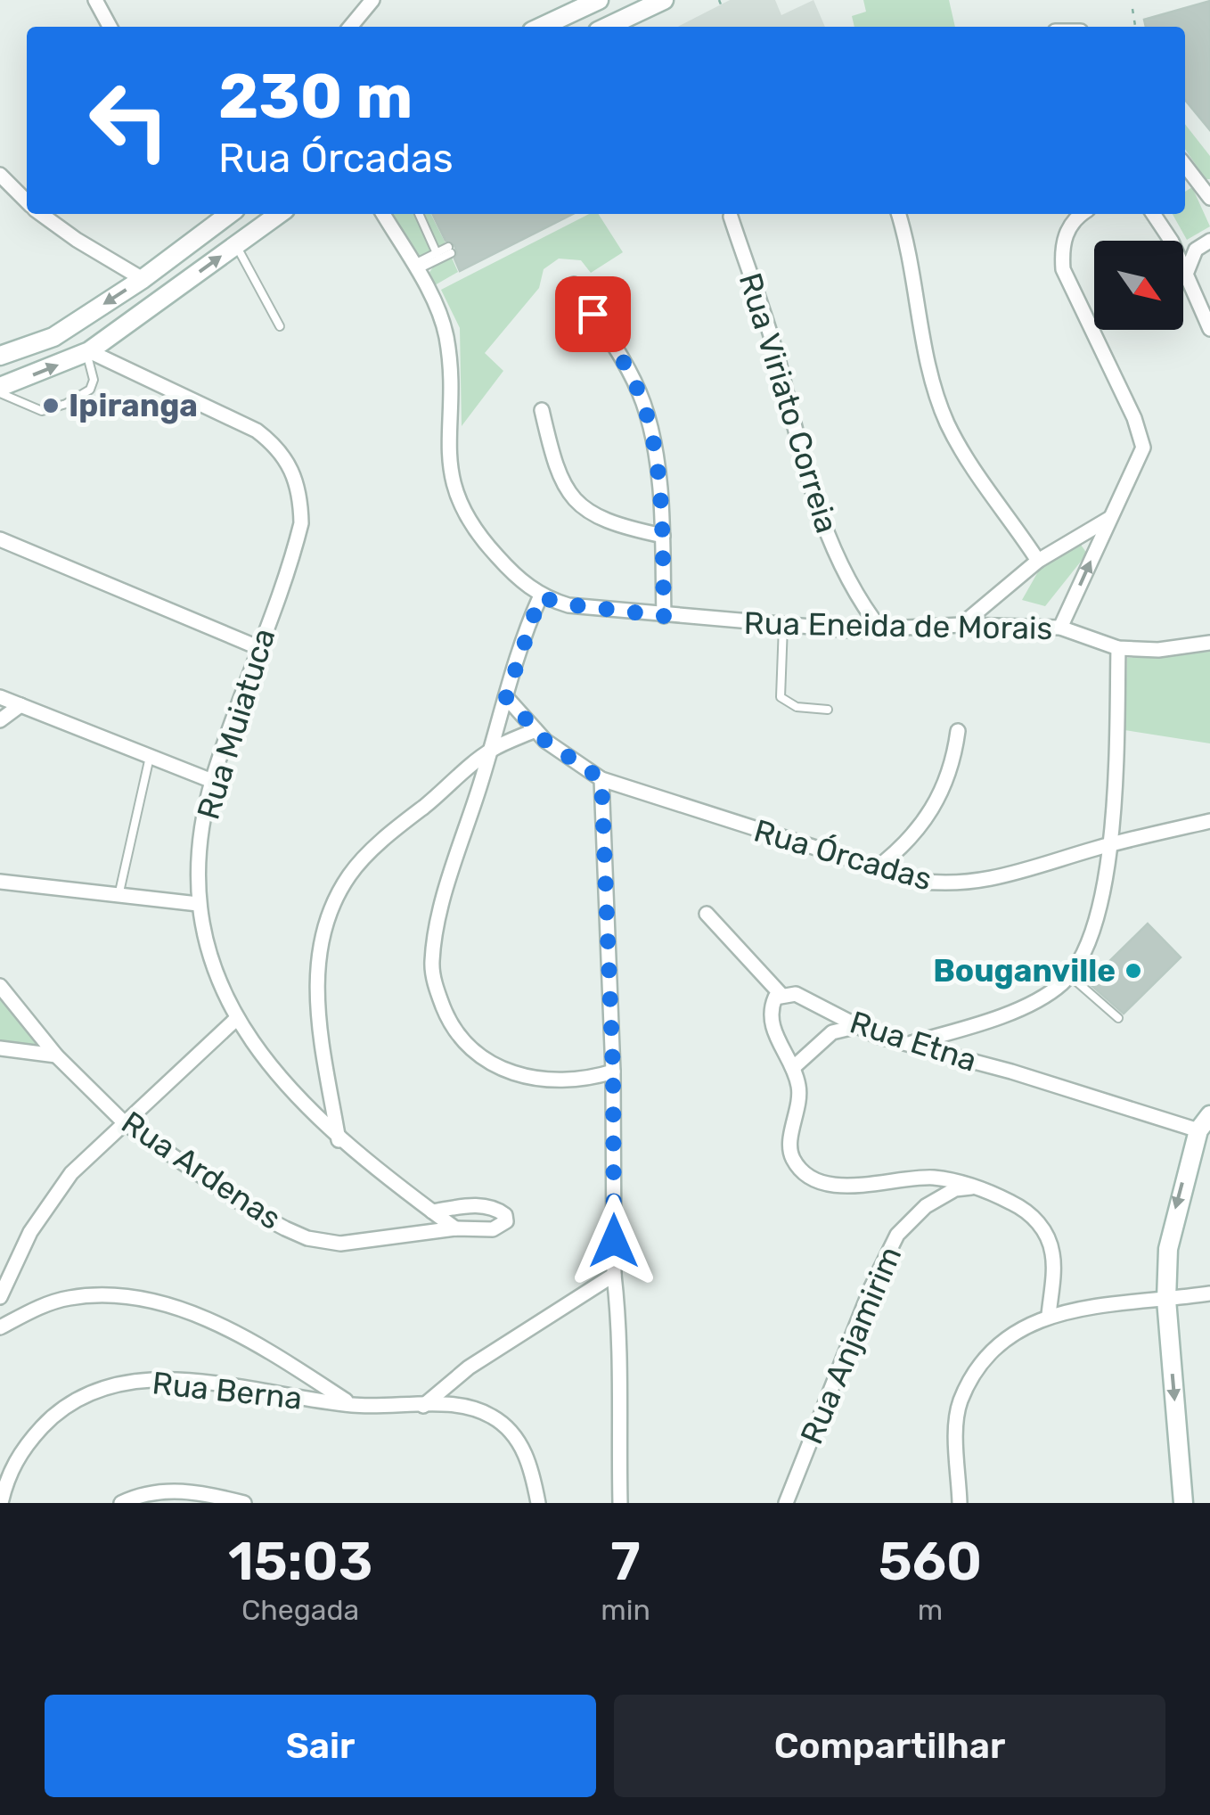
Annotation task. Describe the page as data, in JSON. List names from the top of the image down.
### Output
{
  "streets": {
    "street": [
      "Rua Viriato Correia",
      "Rua Eneida de Morais",
      "Rua Muiatuca",
      "Rua Órcadas",
      "Rua Etna",
      "Rua Ardenas",
      "Rua Anjamirim",
      "Rua Berna"
    ]
  },
  "crossings": [
    ["Rua Viriato Correia", "Rua Eneida de Morais"],
    ["Rua Muiatuca", "Rua Ardenas"]
  ],
  "places": ["Ipiranga", "Bouganville"],
  "north": "bottom right",
  "page": {
    "turn": ["230 m", "Rua Órcadas"],
    "eta": [
      "15:03",
      "Chegada",
      "7",
      "min",
      "560",
      "m"
    ],
    "buttons": ["Sair", "Compartilhar"]
  }
}
